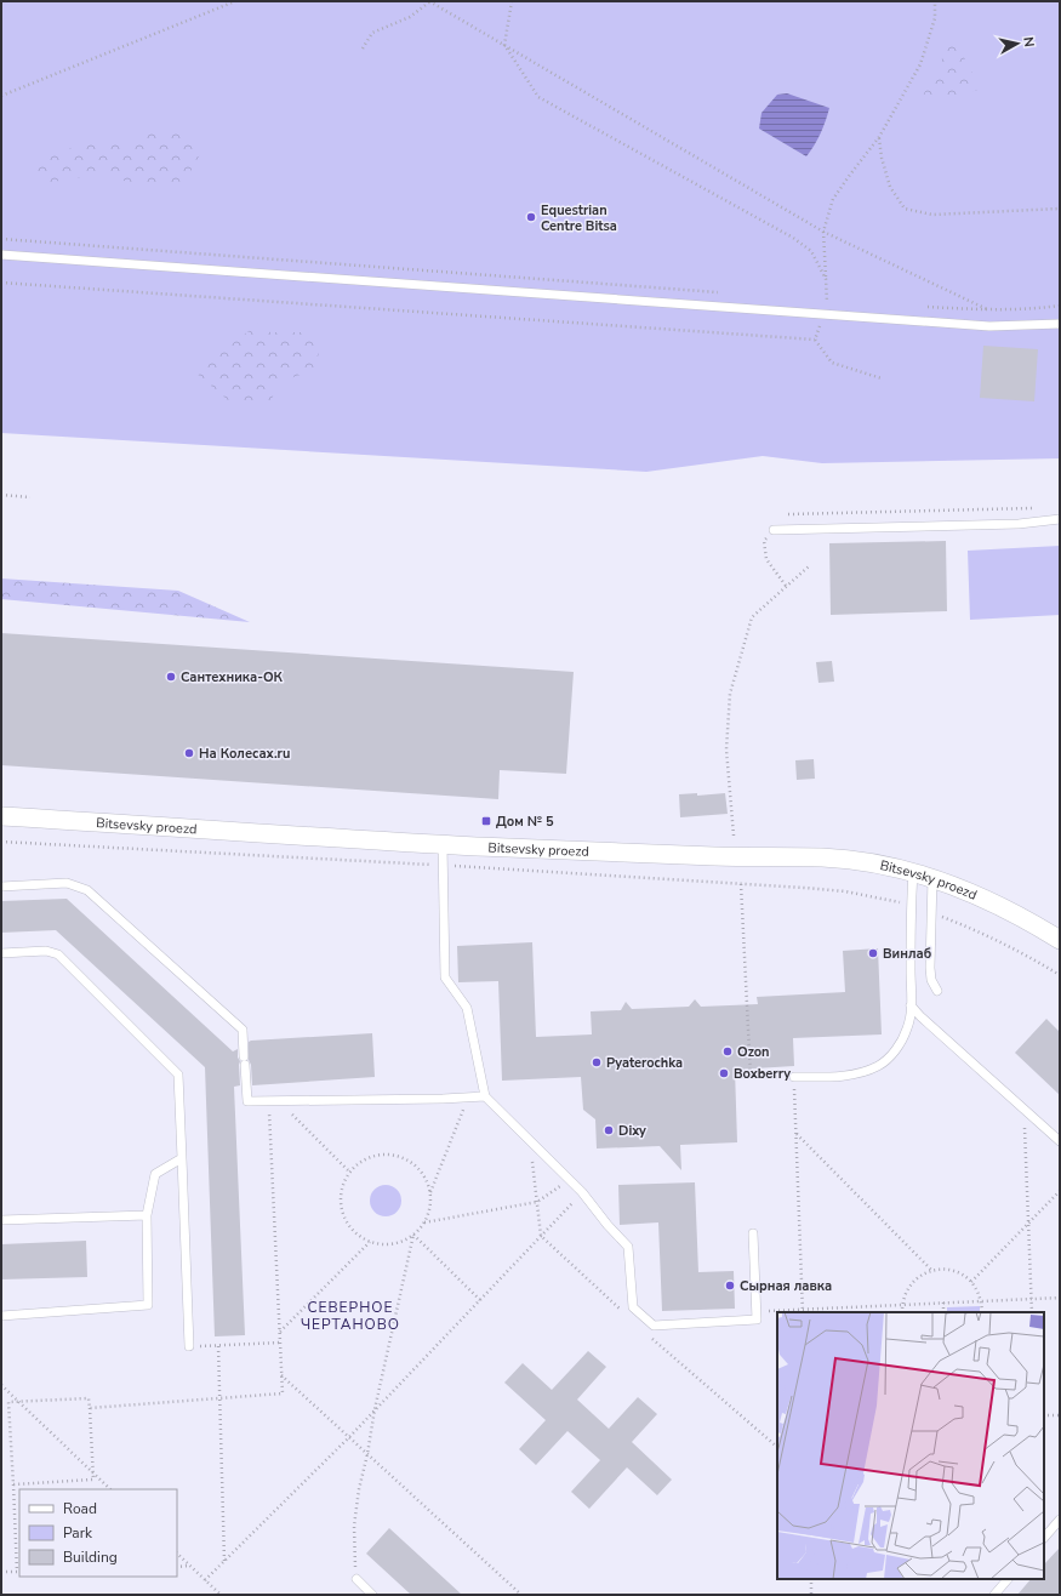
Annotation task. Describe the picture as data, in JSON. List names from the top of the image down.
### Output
{
  "streets": {
    "street": ["Bitsevsky proezd"]
  },
  "districts": ["СЕВЕРНОЕ ЧЕРТАНОВО"],
  "places": {
    "other": [
      "Equestrian Centre Bitsa",
      "Сантехника-ОК",
      "На Колесах.ru",
      "Винлаб",
      "Ozon",
      "Pyaterochka",
      "Boxberry",
      "Dixy",
      "Сырная лавка"
    ],
    "transit": ["Дом № 5"]
  },
  "legend": ["Road", "Park", "Building"],
  "north": "right"
}
